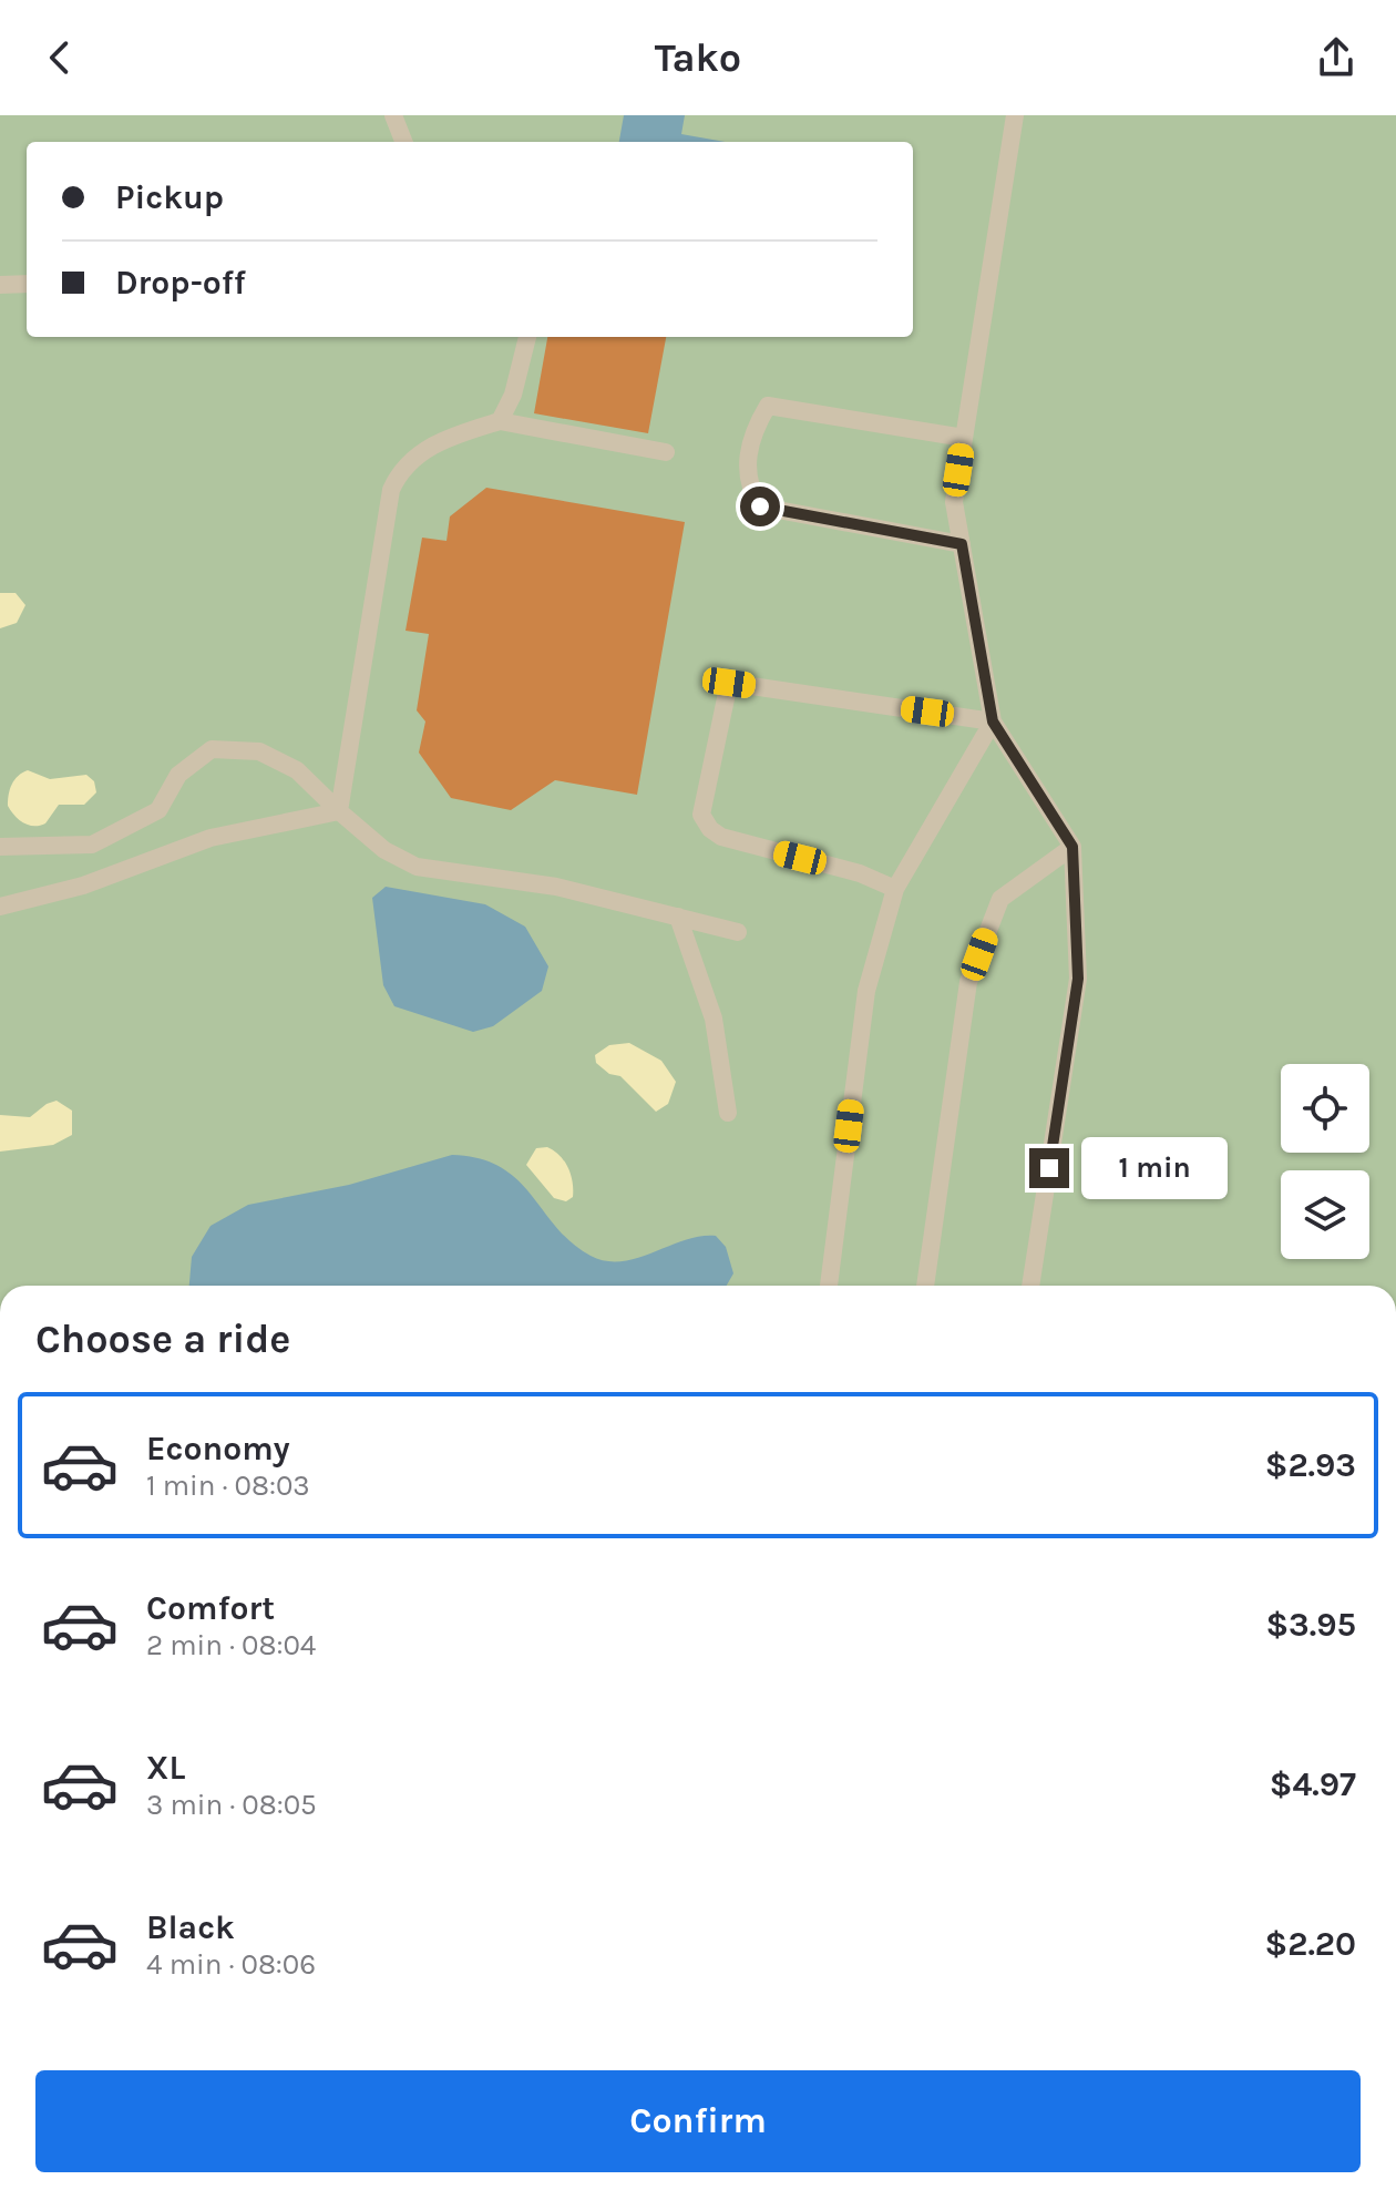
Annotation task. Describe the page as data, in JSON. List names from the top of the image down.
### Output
{
  "page": {
    "header": "Tako",
    "banner": ["Pickup", "Drop-off"],
    "bubble": "1 min",
    "heading": "Choose a ride",
    "list": [
      {
        "name": "Economy",
        "note": "1 min · 08:03",
        "value": "$2.93"
      },
      {
        "name": "Comfort",
        "note": "2 min · 08:04",
        "value": "$3.95"
      },
      {
        "name": "XL",
        "note": "3 min · 08:05",
        "value": "$4.97"
      },
      {
        "name": "Black",
        "note": "4 min · 08:06",
        "value": "$2.20"
      }
    ],
    "buttons": "Confirm"
  }
}
